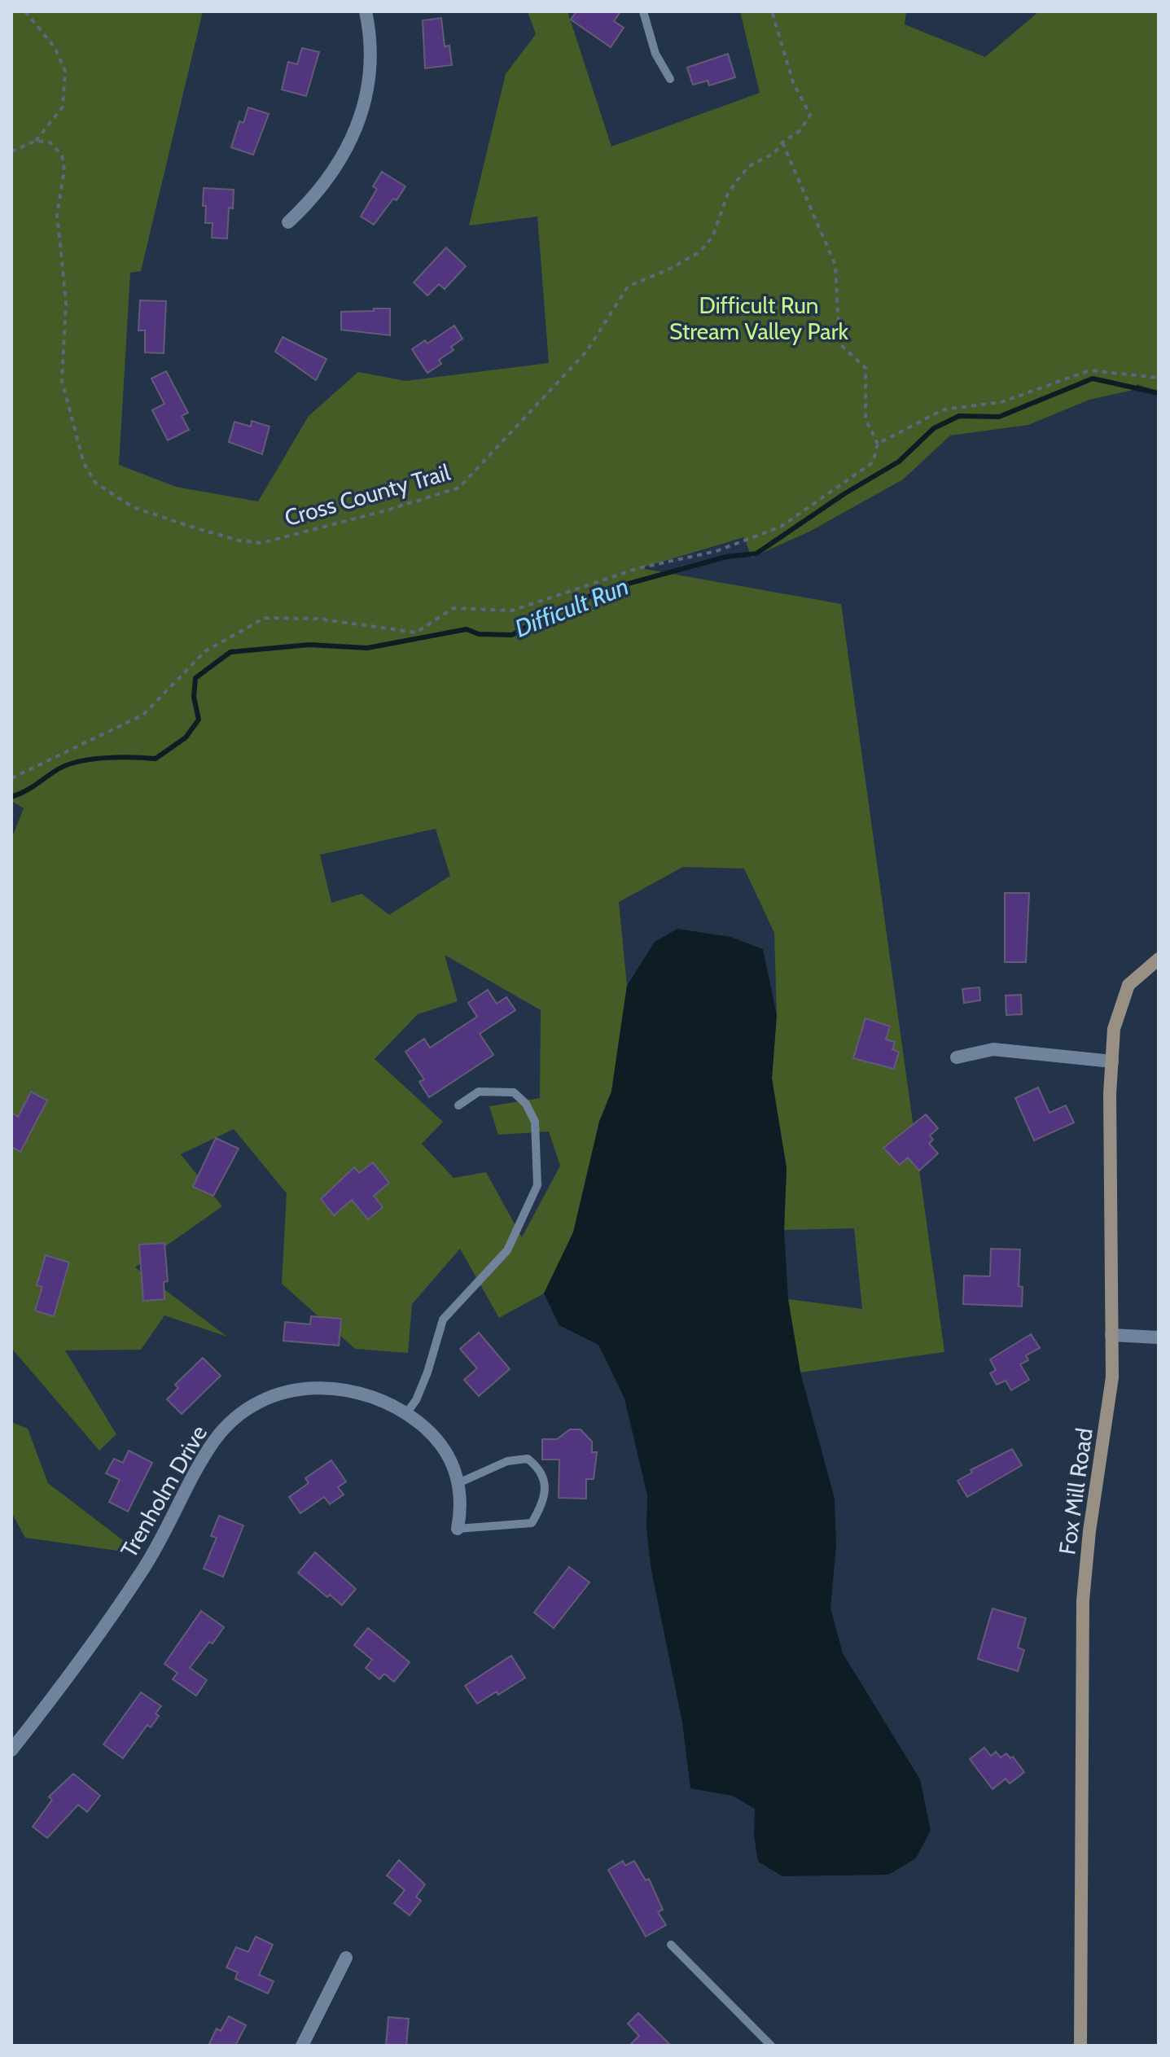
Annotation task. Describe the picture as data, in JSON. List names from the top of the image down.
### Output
{
  "streets": {
    "main road": ["Fox Mill Road"],
    "street": ["Trenholm Drive"],
    "path": ["Cross County Trail"]
  },
  "water": ["Difficult Run"],
  "parks": ["Difficult Run Stream Valley Park"]
}
